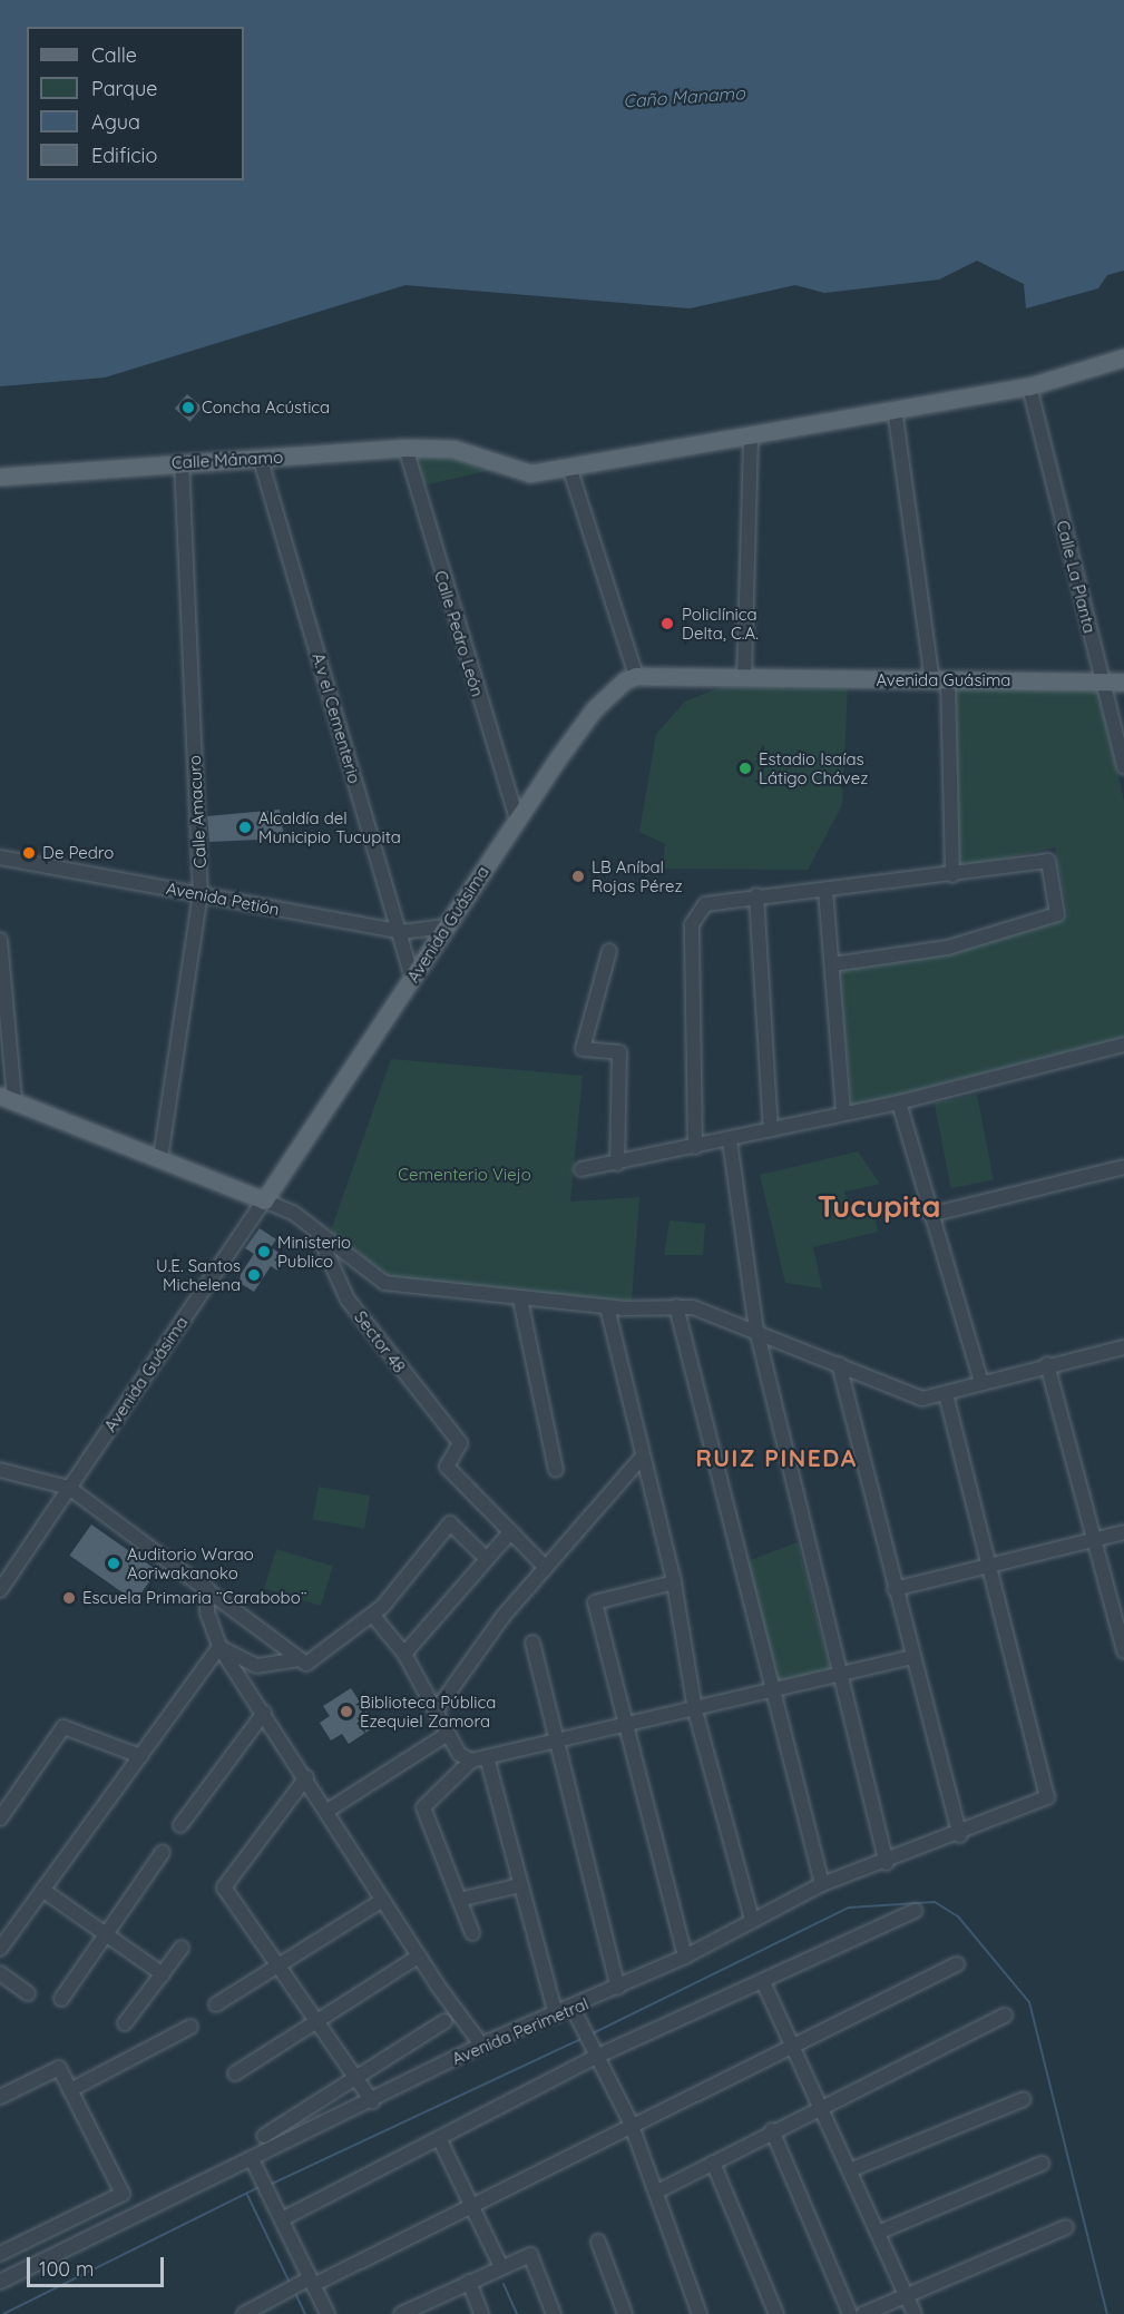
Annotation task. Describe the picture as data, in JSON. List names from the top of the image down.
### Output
{
  "streets": {
    "main road": ["Calle Mánamo", "Avenida Guásima"],
    "street": [
      "Calle La Planta",
      "Calle Pedro León",
      "A.v el Cementerio",
      "Calle Amacuro",
      "Avenida Petión",
      "Sector 48",
      "Avenida Perimetral"
    ]
  },
  "crossings": [
    ["Calle Mánamo", "Calle La Planta"],
    ["Calle Mánamo", "Calle Pedro León"],
    ["Calle Mánamo", "A.v el Cementerio"],
    ["Calle Mánamo", "Calle Amacuro"],
    ["Calle La Planta", "Avenida Guásima"],
    ["Calle Pedro León", "Avenida Guásima"],
    ["Avenida Guásima", "A.v el Cementerio"],
    ["Avenida Guásima", "Avenida Petión"],
    ["A.v el Cementerio", "Avenida Petión"],
    ["Calle Amacuro", "Avenida Petión"]
  ],
  "districts": ["Tucupita", "RUIZ PINEDA"],
  "water": ["Caño Manamo"],
  "parks": ["Cementerio Viejo"],
  "places": [
    "Concha Acústica",
    "Policlínica Delta, C.A.",
    "Estadio Isaías Látigo Chávez",
    "Alcaldía del Municipio Tucupita",
    "De Pedro",
    "LB Aníbal Rojas Pérez",
    "Ministerio Publico",
    "U.E. Santos Michelena",
    "Auditorio Warao Aoriwakanoko",
    "Escuela Primaria ¨Carabobo¨",
    "Biblioteca Pública Ezequiel Zamora"
  ],
  "legend": [
    "Calle",
    "Parque",
    "Agua",
    "Edificio"
  ],
  "scale_bar": "100 m"
}
